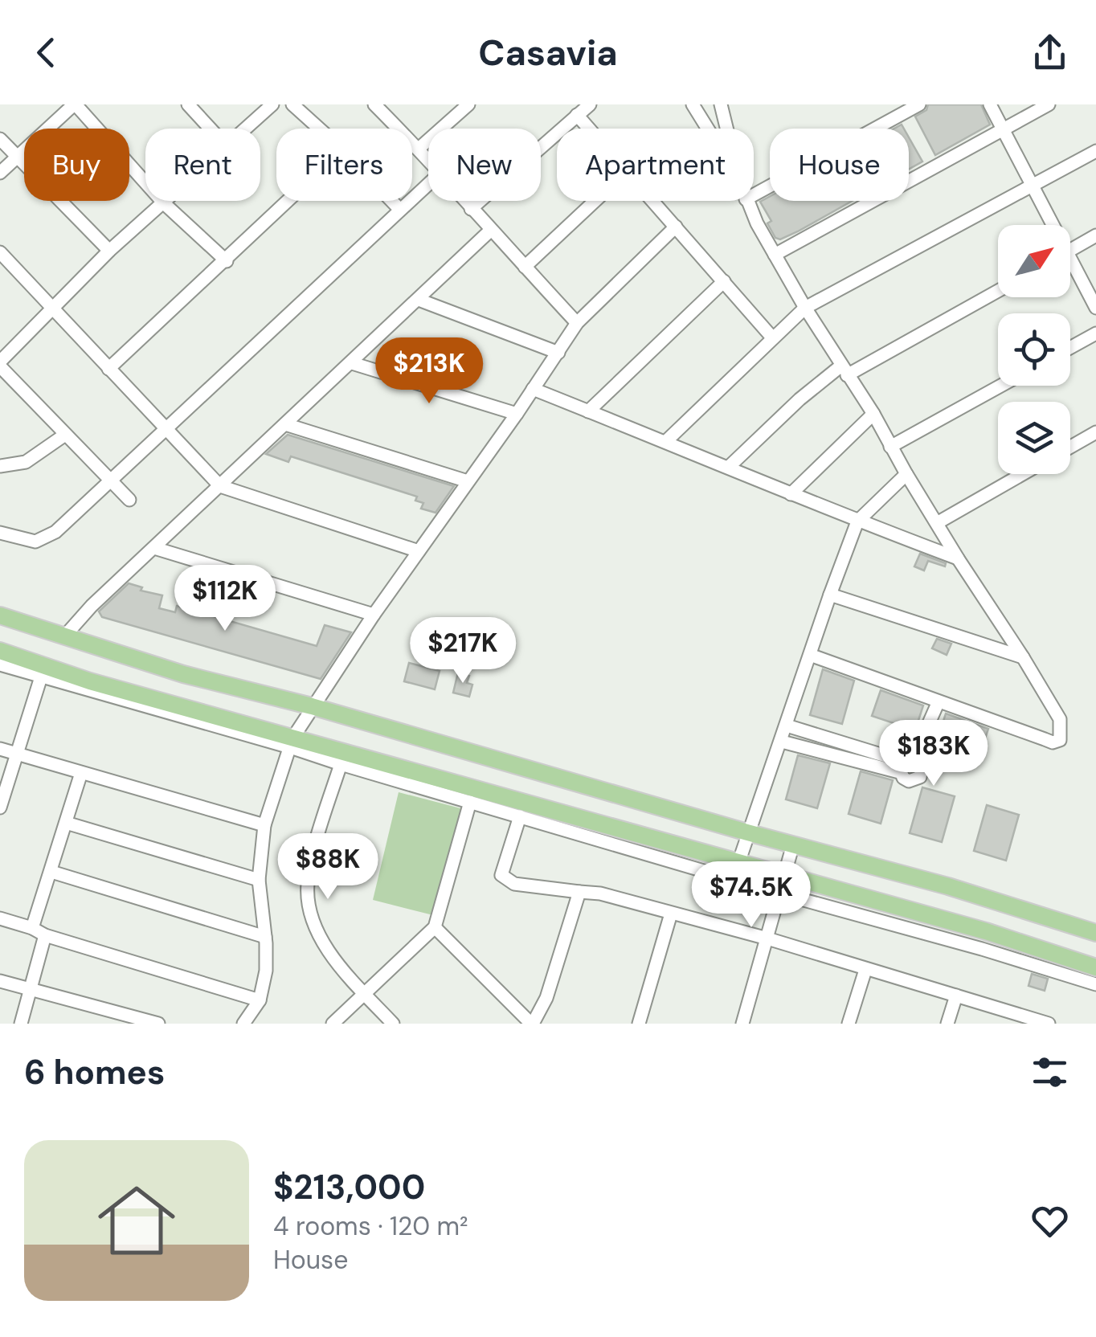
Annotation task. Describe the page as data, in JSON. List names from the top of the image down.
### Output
{
  "north": "top right",
  "page": {
    "header": "Casavia",
    "chip": [
      "Buy",
      "Rent",
      "Filters",
      "New",
      "Apartment",
      "House"
    ],
    "price": [
      "$213K",
      "$112K",
      "$217K",
      "$183K",
      "$88K",
      "$74.5K"
    ],
    "heading": "6 homes",
    "list": [
      {
        "name": "$213,000",
        "note": "4 rooms · 120 m² · House"
      }
    ]
  }
}
